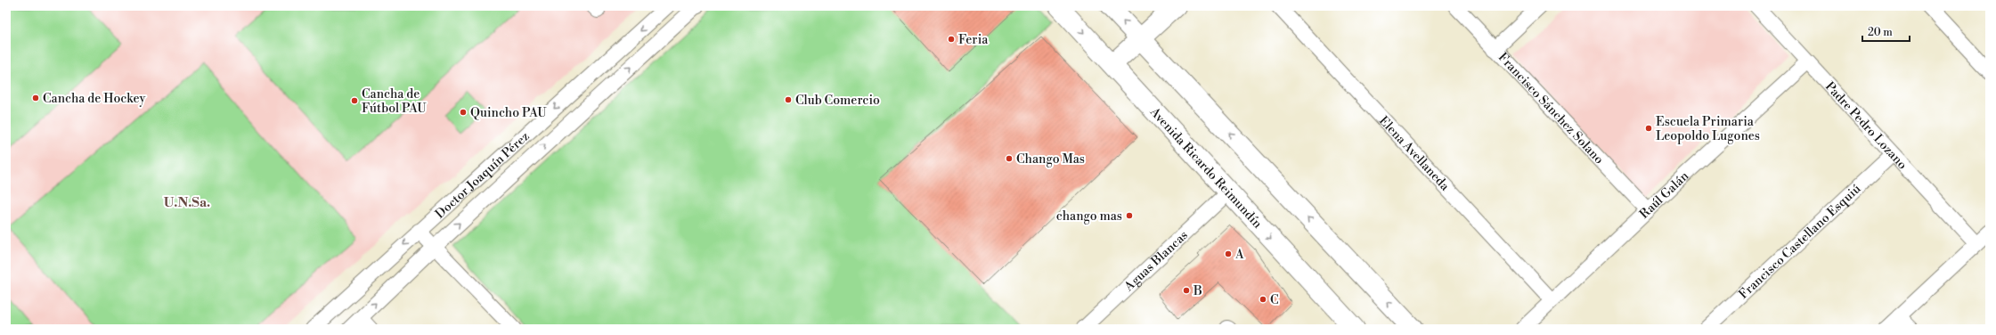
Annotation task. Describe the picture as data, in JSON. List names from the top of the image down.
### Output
{
  "streets": {
    "street": [
      "Francisco Sánchez Solano",
      "Padre Pedro Lozano",
      "Elena Avellaneda",
      "Avenida Ricardo Reimundín",
      "Doctor Joaquín Pérez",
      "Raúl Galán",
      "Francisco Castellano Esquiú",
      "Aguas Blancas"
    ]
  },
  "crossings": [
    ["Francisco Sánchez Solano", "Raúl Galán"],
    ["Padre Pedro Lozano", "Raúl Galán"],
    ["Padre Pedro Lozano", "Francisco Castellano Esquiú"],
    ["Elena Avellaneda", "Raúl Galán"],
    ["Avenida Ricardo Reimundín", "Aguas Blancas"]
  ],
  "districts": ["U.N.Sa."],
  "places": [
    "Feria",
    "Cancha de Hockey",
    "Club Comercio",
    "Cancha de Fútbol PAU",
    "Quincho PAU",
    "Escuela Primaria Leopoldo Lugones",
    "Chango Mas",
    "chango mas",
    "A",
    "B",
    "C"
  ],
  "scale_bar": "20 m"
}
